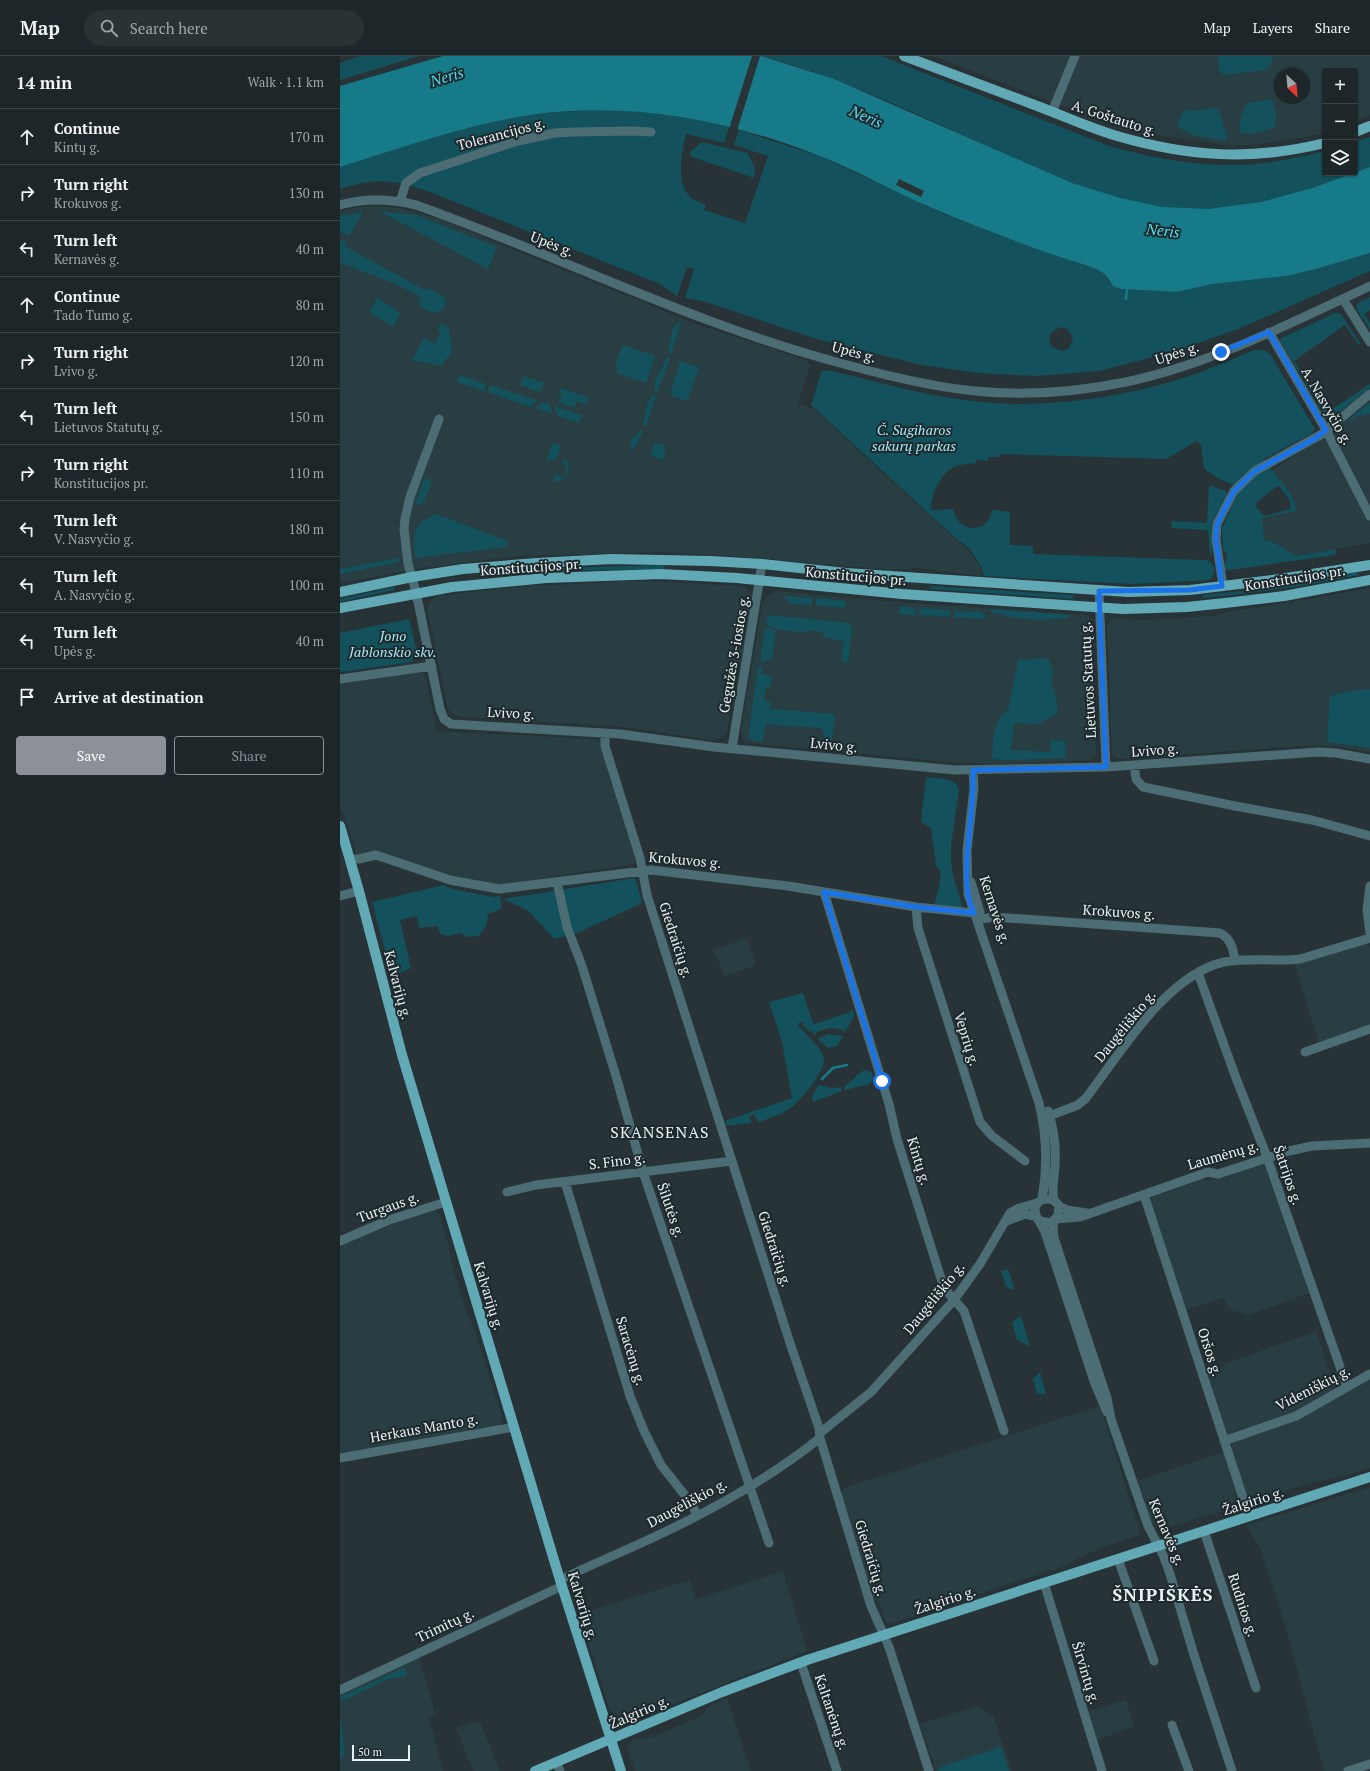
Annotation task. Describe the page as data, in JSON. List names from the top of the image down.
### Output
{
  "streets": {
    "main road": [
      "A. Goštauto g.",
      "Konstitucijos pr.",
      "Kalvarijų g.",
      "Žalgirio g."
    ],
    "street": [
      "Tolerancijos g.",
      "Upės g.",
      "A. Nasvyčio g.",
      "Gegužės 3-iosios g.",
      "Lietuvos Statutų g.",
      "Lvivo g.",
      "Krokuvos g.",
      "Kernavės g.",
      "Giedraičių g.",
      "Daugėliškio g.",
      "Veprių g.",
      "Laumėnų g.",
      "S. Fino g.",
      "Kintų g.",
      "Šatrijos g.",
      "Turgaus g.",
      "Šilutės g.",
      "Saracėnų g.",
      "Oršos g.",
      "Videniškių g.",
      "Herkaus Manto g.",
      "Rudnios g.",
      "Trimitų g.",
      "Širvintų g.",
      "Kaltanėnų g."
    ]
  },
  "crossings": [
    ["Tolerancijos g.", "Upės g."],
    ["Upės g.", "A. Nasvyčio g."],
    ["Konstitucijos pr.", "Gegužės 3-iosios g."],
    ["Konstitucijos pr.", "Lietuvos Statutų g."],
    ["Konstitucijos pr.", "Lvivo g."],
    ["Gegužės 3-iosios g.", "Lvivo g."],
    ["Lietuvos Statutų g.", "Lvivo g."],
    ["Lvivo g.", "Giedraičių g."],
    ["Krokuvos g.", "Kernavės g."],
    ["Krokuvos g.", "Giedraičių g."],
    ["Krokuvos g.", "Kalvarijų g."],
    ["Krokuvos g.", "Daugėliškio g."],
    ["Krokuvos g.", "Veprių g."],
    ["Krokuvos g.", "Kintų g."],
    ["Krokuvos g.", "Šilutės g."],
    ["Kernavės g.", "Daugėliškio g."],
    ["Kernavės g.", "Laumėnų g."],
    ["Kernavės g.", "Žalgirio g."],
    ["Giedraičių g.", "Daugėliškio g."],
    ["Giedraičių g.", "S. Fino g."],
    ["Giedraičių g.", "Žalgirio g."],
    ["Kalvarijų g.", "Daugėliškio g."],
    ["Kalvarijų g.", "Turgaus g."],
    ["Kalvarijų g.", "Herkaus Manto g."],
    ["Kalvarijų g.", "Žalgirio g."],
    ["Kalvarijų g.", "Trimitų g."],
    ["Daugėliškio g.", "Laumėnų g."],
    ["Daugėliškio g.", "Kintų g."],
    ["Daugėliškio g.", "Šatrijos g."],
    ["Daugėliškio g.", "Šilutės g."],
    ["Daugėliškio g.", "Saracėnų g."],
    ["Daugėliškio g.", "Trimitų g."],
    ["Laumėnų g.", "Šatrijos g."],
    ["Laumėnų g.", "Oršos g."],
    ["S. Fino g.", "Šilutės g."],
    ["S. Fino g.", "Saracėnų g."],
    ["Šatrijos g.", "Videniškių g."],
    ["Oršos g.", "Videniškių g."],
    ["Oršos g.", "Žalgirio g."],
    ["Žalgirio g.", "Rudnios g."],
    ["Žalgirio g.", "Širvintų g."],
    ["Žalgirio g.", "Kaltanėnų g."]
  ],
  "districts": ["SKANSENAS", "ŠNIPIŠKĖS"],
  "water": ["Neris"],
  "parks": ["Č. Sugiharos sakurų parkas", "Jono Jablonskio skv."],
  "scale_bar": "50 m",
  "north": "bottom right",
  "page": {
    "header": "Map",
    "search": "Search here",
    "nav": ["Map", "Layers", "Share"],
    "heading": ["14 min", "Walk · 1.1 km"],
    "map_buttons": ["+", "−"],
    "list": [
      ["Continue", "Kintų g.", "170 m"],
      ["Turn right", "Krokuvos g.", "130 m"],
      ["Turn left", "Kernavės g.", "40 m"],
      ["Continue", "Tado Tumo g.", "80 m"],
      ["Turn right", "Lvivo g.", "120 m"],
      ["Turn left", "Lietuvos Statutų g.", "150 m"],
      ["Turn right", "Konstitucijos pr.", "110 m"],
      ["Turn left", "V. Nasvyčio g.", "180 m"],
      ["Turn left", "A. Nasvyčio g.", "100 m"],
      ["Turn left", "Upės g.", "40 m"],
      "Arrive at destination"
    ],
    "buttons": ["Save", "Share"],
    "scale": "50 m"
  }
}
